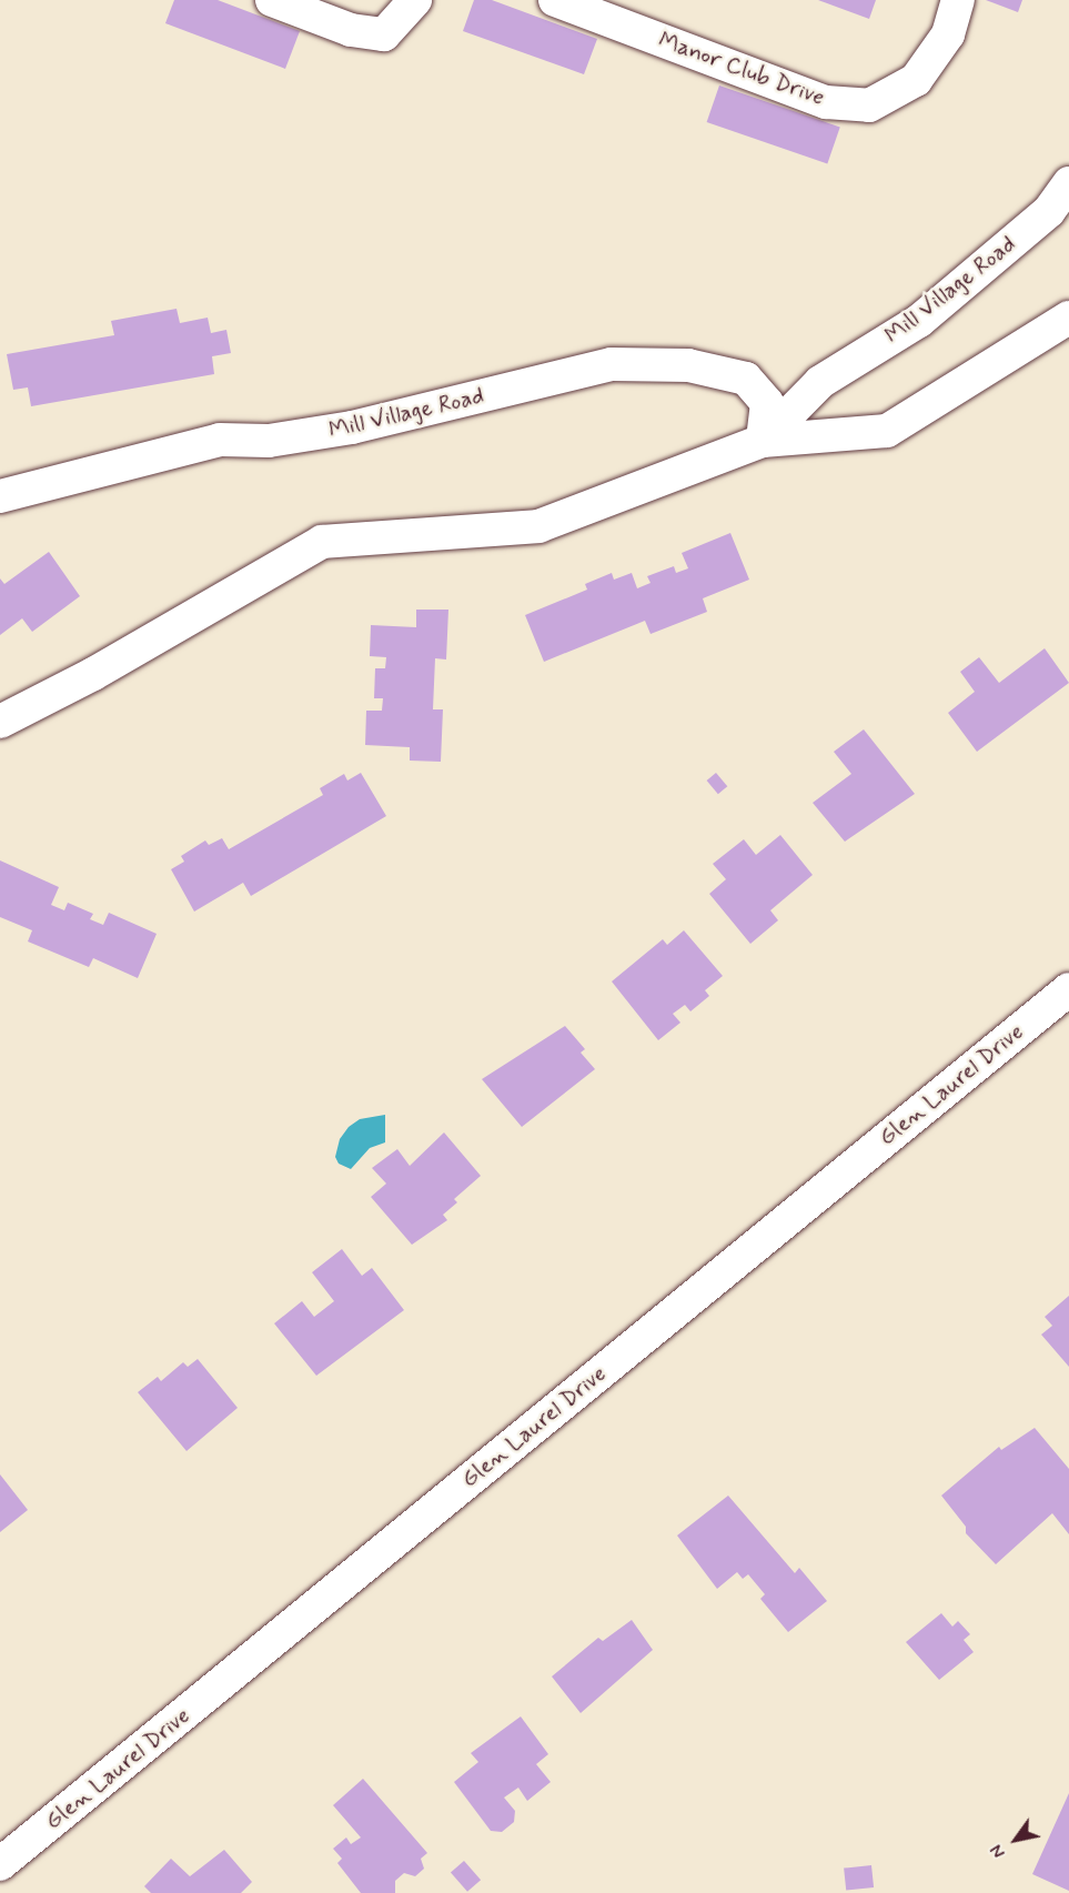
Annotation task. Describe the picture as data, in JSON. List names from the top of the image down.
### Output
{
  "streets": {
    "street": ["Manor Club Drive", "Mill Village Road", "Glen Laurel Drive"]
  },
  "north": "bottom left"
}
